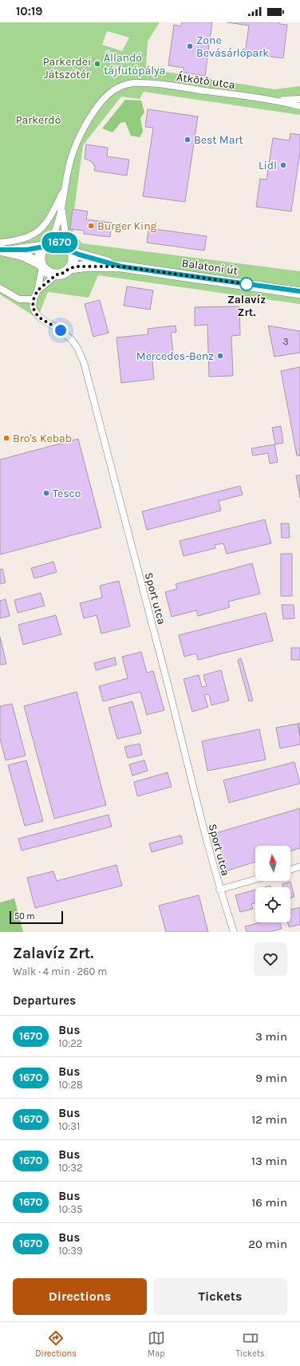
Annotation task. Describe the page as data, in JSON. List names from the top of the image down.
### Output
{
  "streets": {
    "main road": ["Balatoni út"],
    "street": ["Átkötő utca", "Sport utca"]
  },
  "parks": ["Parkerdei Játszótér", "Parkerdő"],
  "places": [
    "Zone Bevásárlópark",
    "Állandó tájfutópálya",
    "Best Mart",
    "Lidl",
    "Burger King",
    "Zalavíz Zrt.",
    "Mercedes-Benz",
    "Bro's Kebab",
    "Tesco"
  ],
  "lines": ["bus line 1670"],
  "house_numbers": ["3"],
  "scale_bar": "50 m",
  "north": "top",
  "page": {
    "status": "10:19",
    "on_map": "1670",
    "scale": "50 m",
    "heading": [
      ["Zalavíz Zrt.", "Walk · 4 min · 260 m"],
      "Departures"
    ],
    "list": [
      {
        "mark": "1670",
        "name": "Bus",
        "note": "10:22",
        "value": "3 min"
      },
      {
        "mark": "1670",
        "name": "Bus",
        "note": "10:28",
        "value": "9 min"
      },
      {
        "mark": "1670",
        "name": "Bus",
        "note": "10:31",
        "value": "12 min"
      },
      {
        "mark": "1670",
        "name": "Bus",
        "note": "10:32",
        "value": "13 min"
      },
      {
        "mark": "1670",
        "name": "Bus",
        "note": "10:35",
        "value": "16 min"
      },
      {
        "mark": "1670",
        "name": "Bus",
        "note": "10:39",
        "value": "20 min"
      }
    ],
    "buttons": ["Directions", "Tickets"],
    "tabs": ["Directions", "Map", "Tickets"]
  }
}
